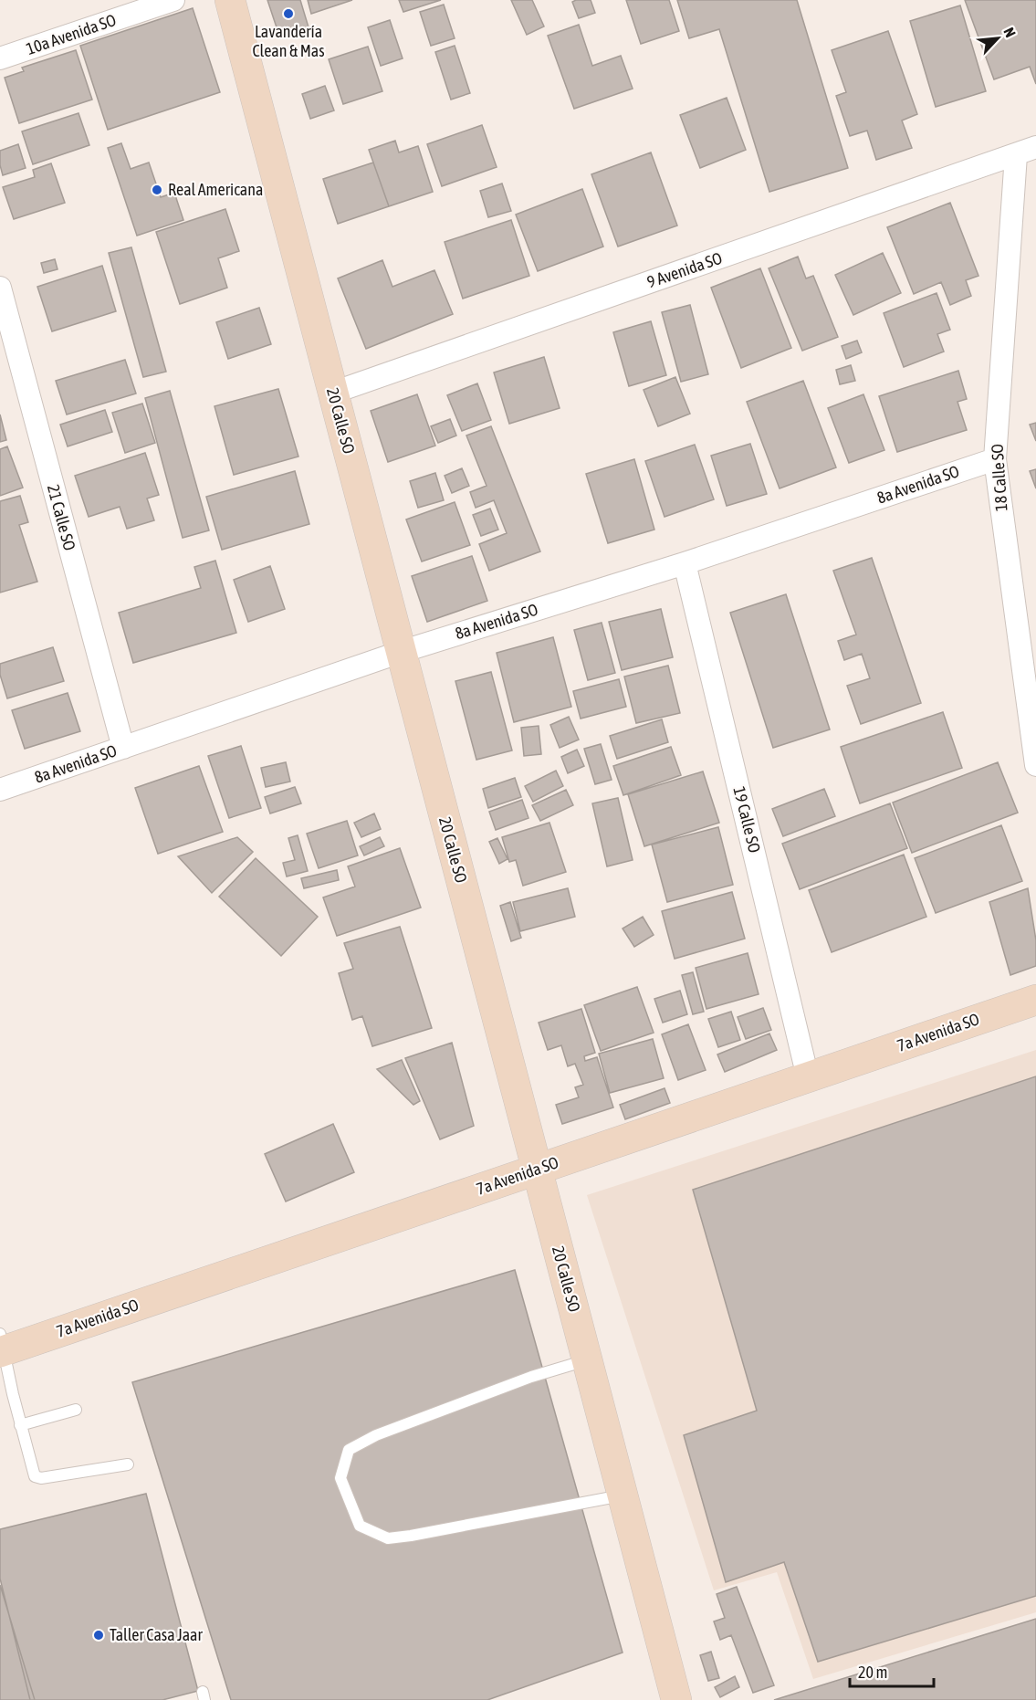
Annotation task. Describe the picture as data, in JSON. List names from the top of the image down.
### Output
{
  "streets": {
    "street": [
      "10a Avenida SO",
      "9 Avenida SO",
      "20 Calle SO",
      "18 Calle SO",
      "8a Avenida SO",
      "21 Calle SO",
      "19 Calle SO",
      "7a Avenida SO"
    ]
  },
  "crossings": [
    ["9 Avenida SO", "20 Calle SO"],
    ["9 Avenida SO", "18 Calle SO"],
    ["20 Calle SO", "8a Avenida SO"],
    ["20 Calle SO", "7a Avenida SO"],
    ["18 Calle SO", "8a Avenida SO"],
    ["8a Avenida SO", "21 Calle SO"],
    ["8a Avenida SO", "19 Calle SO"],
    ["19 Calle SO", "7a Avenida SO"]
  ],
  "places": ["Lavandería Clean & Mas", "Real Americana", "Taller Casa Jaar"],
  "scale_bar": "20 m",
  "north": "top right"
}
